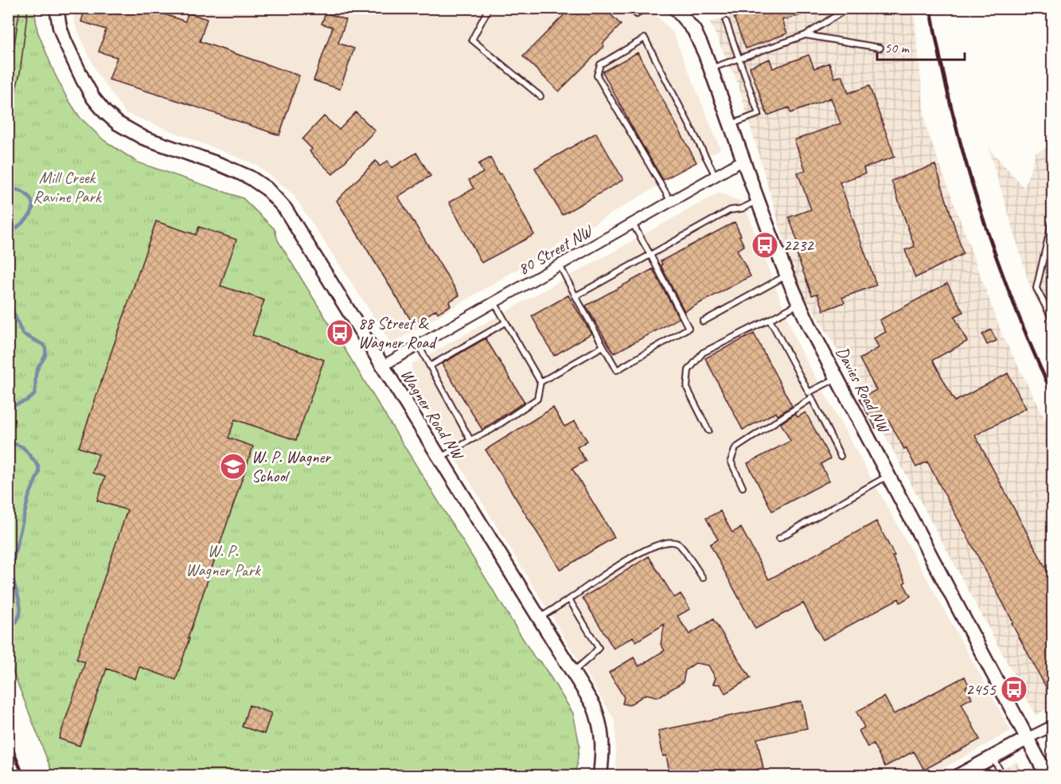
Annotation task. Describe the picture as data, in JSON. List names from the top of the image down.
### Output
{
  "streets": {
    "street": ["80 Street NW", "Davies Road NW", "Wagner Road NW"]
  },
  "crossings": [
    ["80 Street NW", "Davies Road NW"],
    ["80 Street NW", "Wagner Road NW"]
  ],
  "parks": ["Mill Creek Ravine Park", "W. P. Wagner Park"],
  "places": {
    "bus stop": ["2232", "88 Street & Wagner Road", "2455"],
    "school or university": ["W. P. Wagner School"]
  },
  "scale_bar": "50 m"
}
